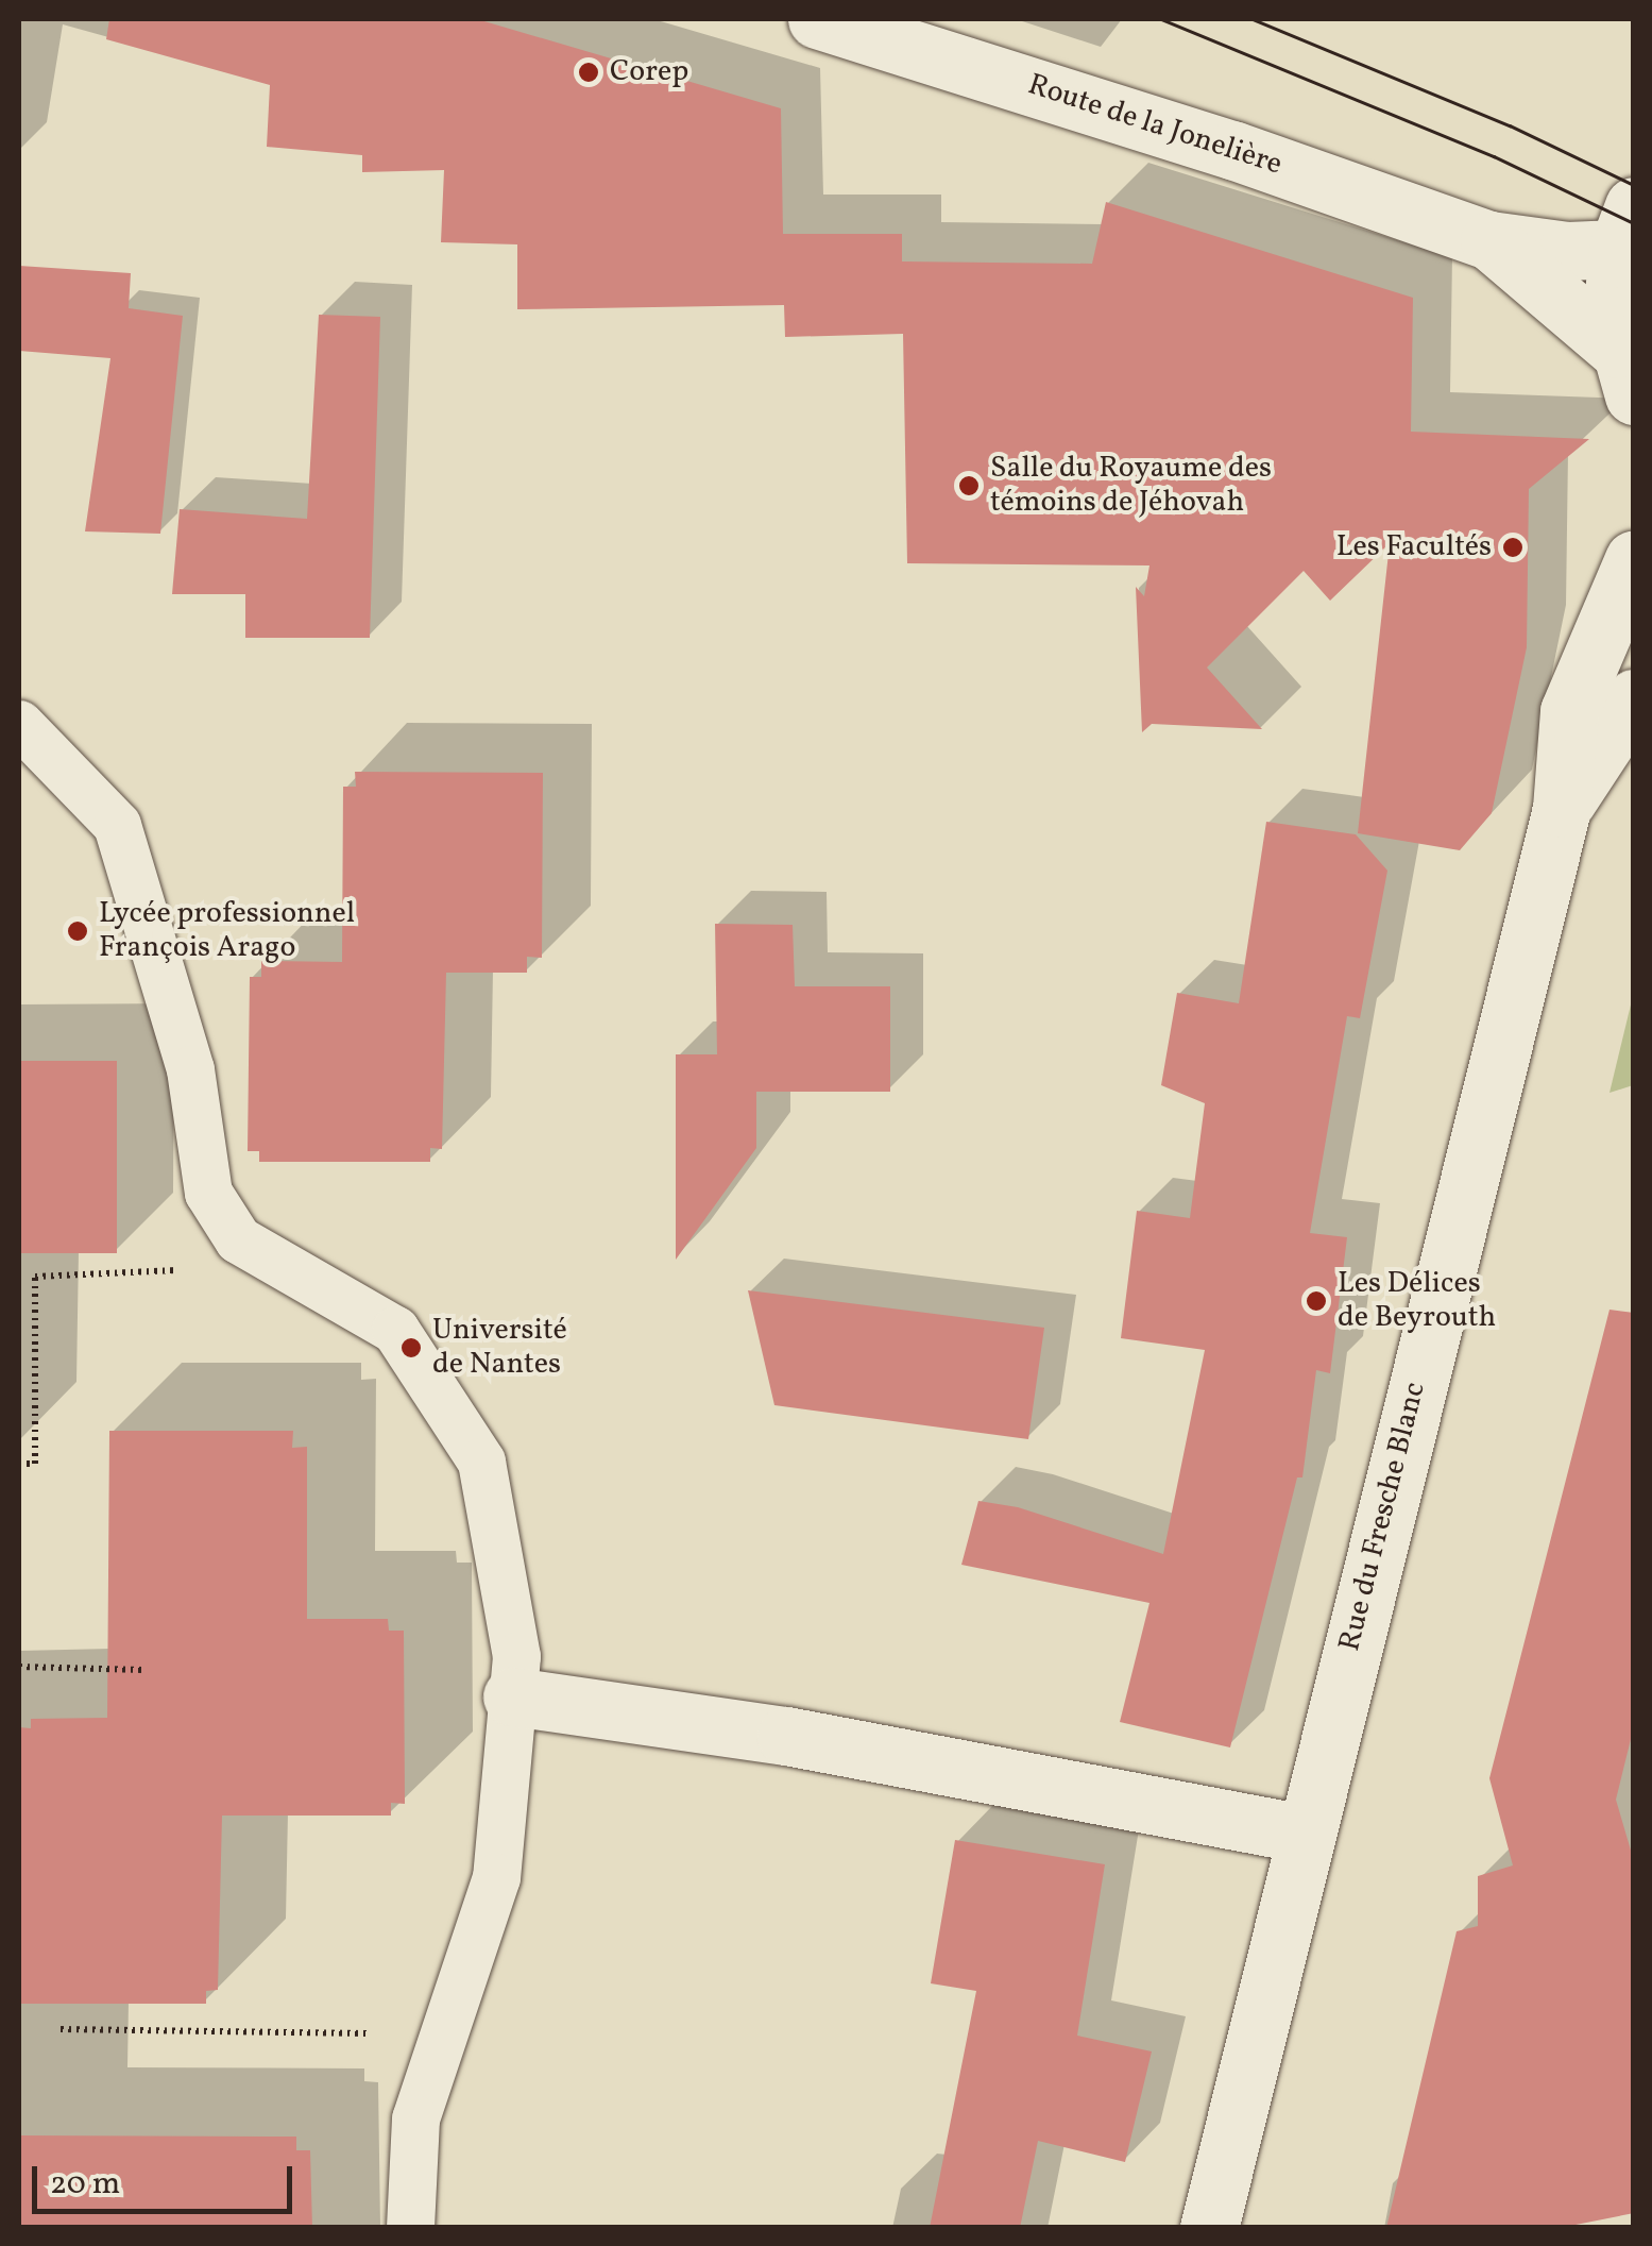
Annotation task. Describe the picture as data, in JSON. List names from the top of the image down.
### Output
{
  "streets": {
    "street": ["Route de la Jonelière", "Rue du Fresche Blanc"]
  },
  "places": [
    "Corep",
    "Salle du Royaume des témoins de Jéhovah",
    "Les Facultés",
    "Lycée professionnel François Arago",
    "Les Délices de Beyrouth",
    "Université de Nantes"
  ],
  "scale_bar": "20 m"
}
